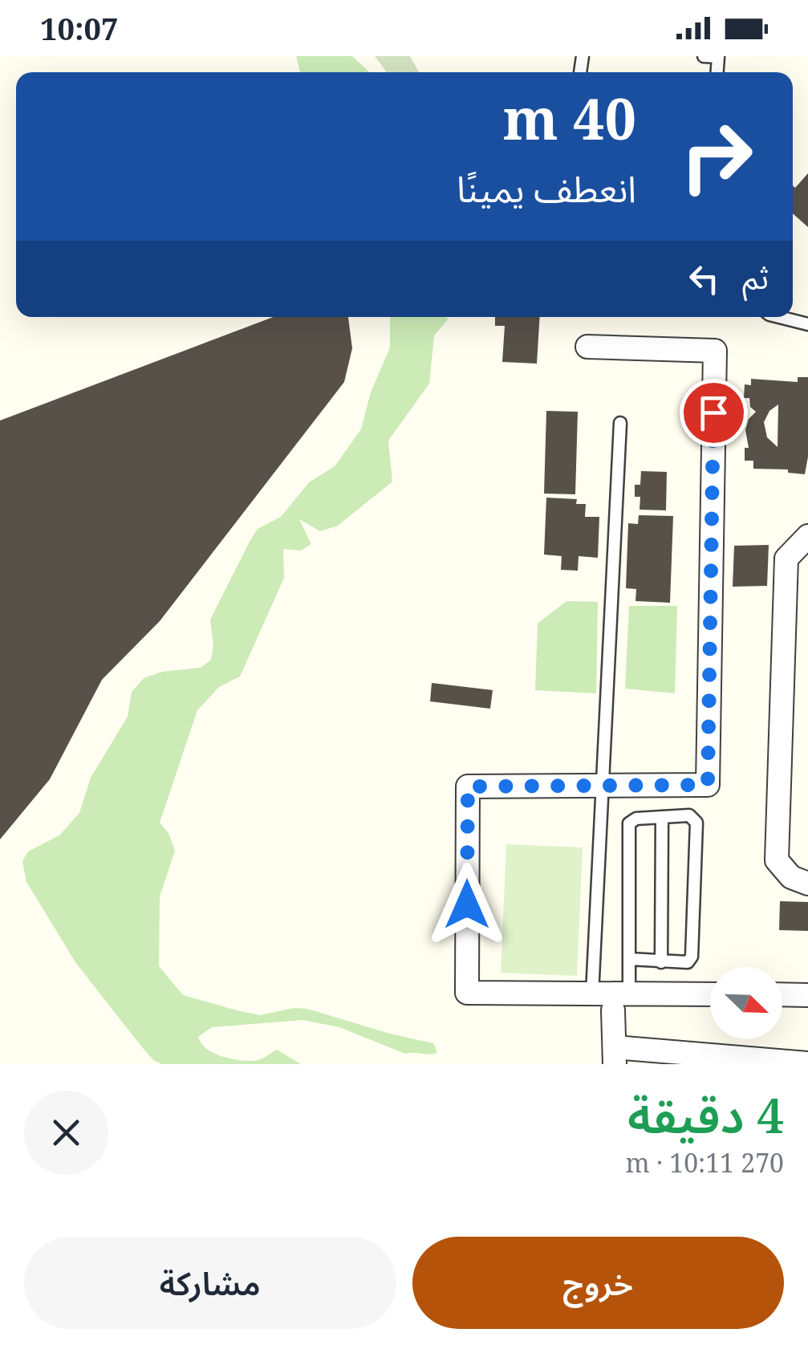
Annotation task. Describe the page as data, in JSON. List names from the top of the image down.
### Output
{
  "north": "bottom right",
  "page": {
    "status": "10:07",
    "turn": ["40 m", "انعطف يمينًا"],
    "then": "ثم",
    "heading": ["4 دقيقة", "270 m · 10:11"],
    "buttons": ["خروج", "مشاركة"]
  }
}
